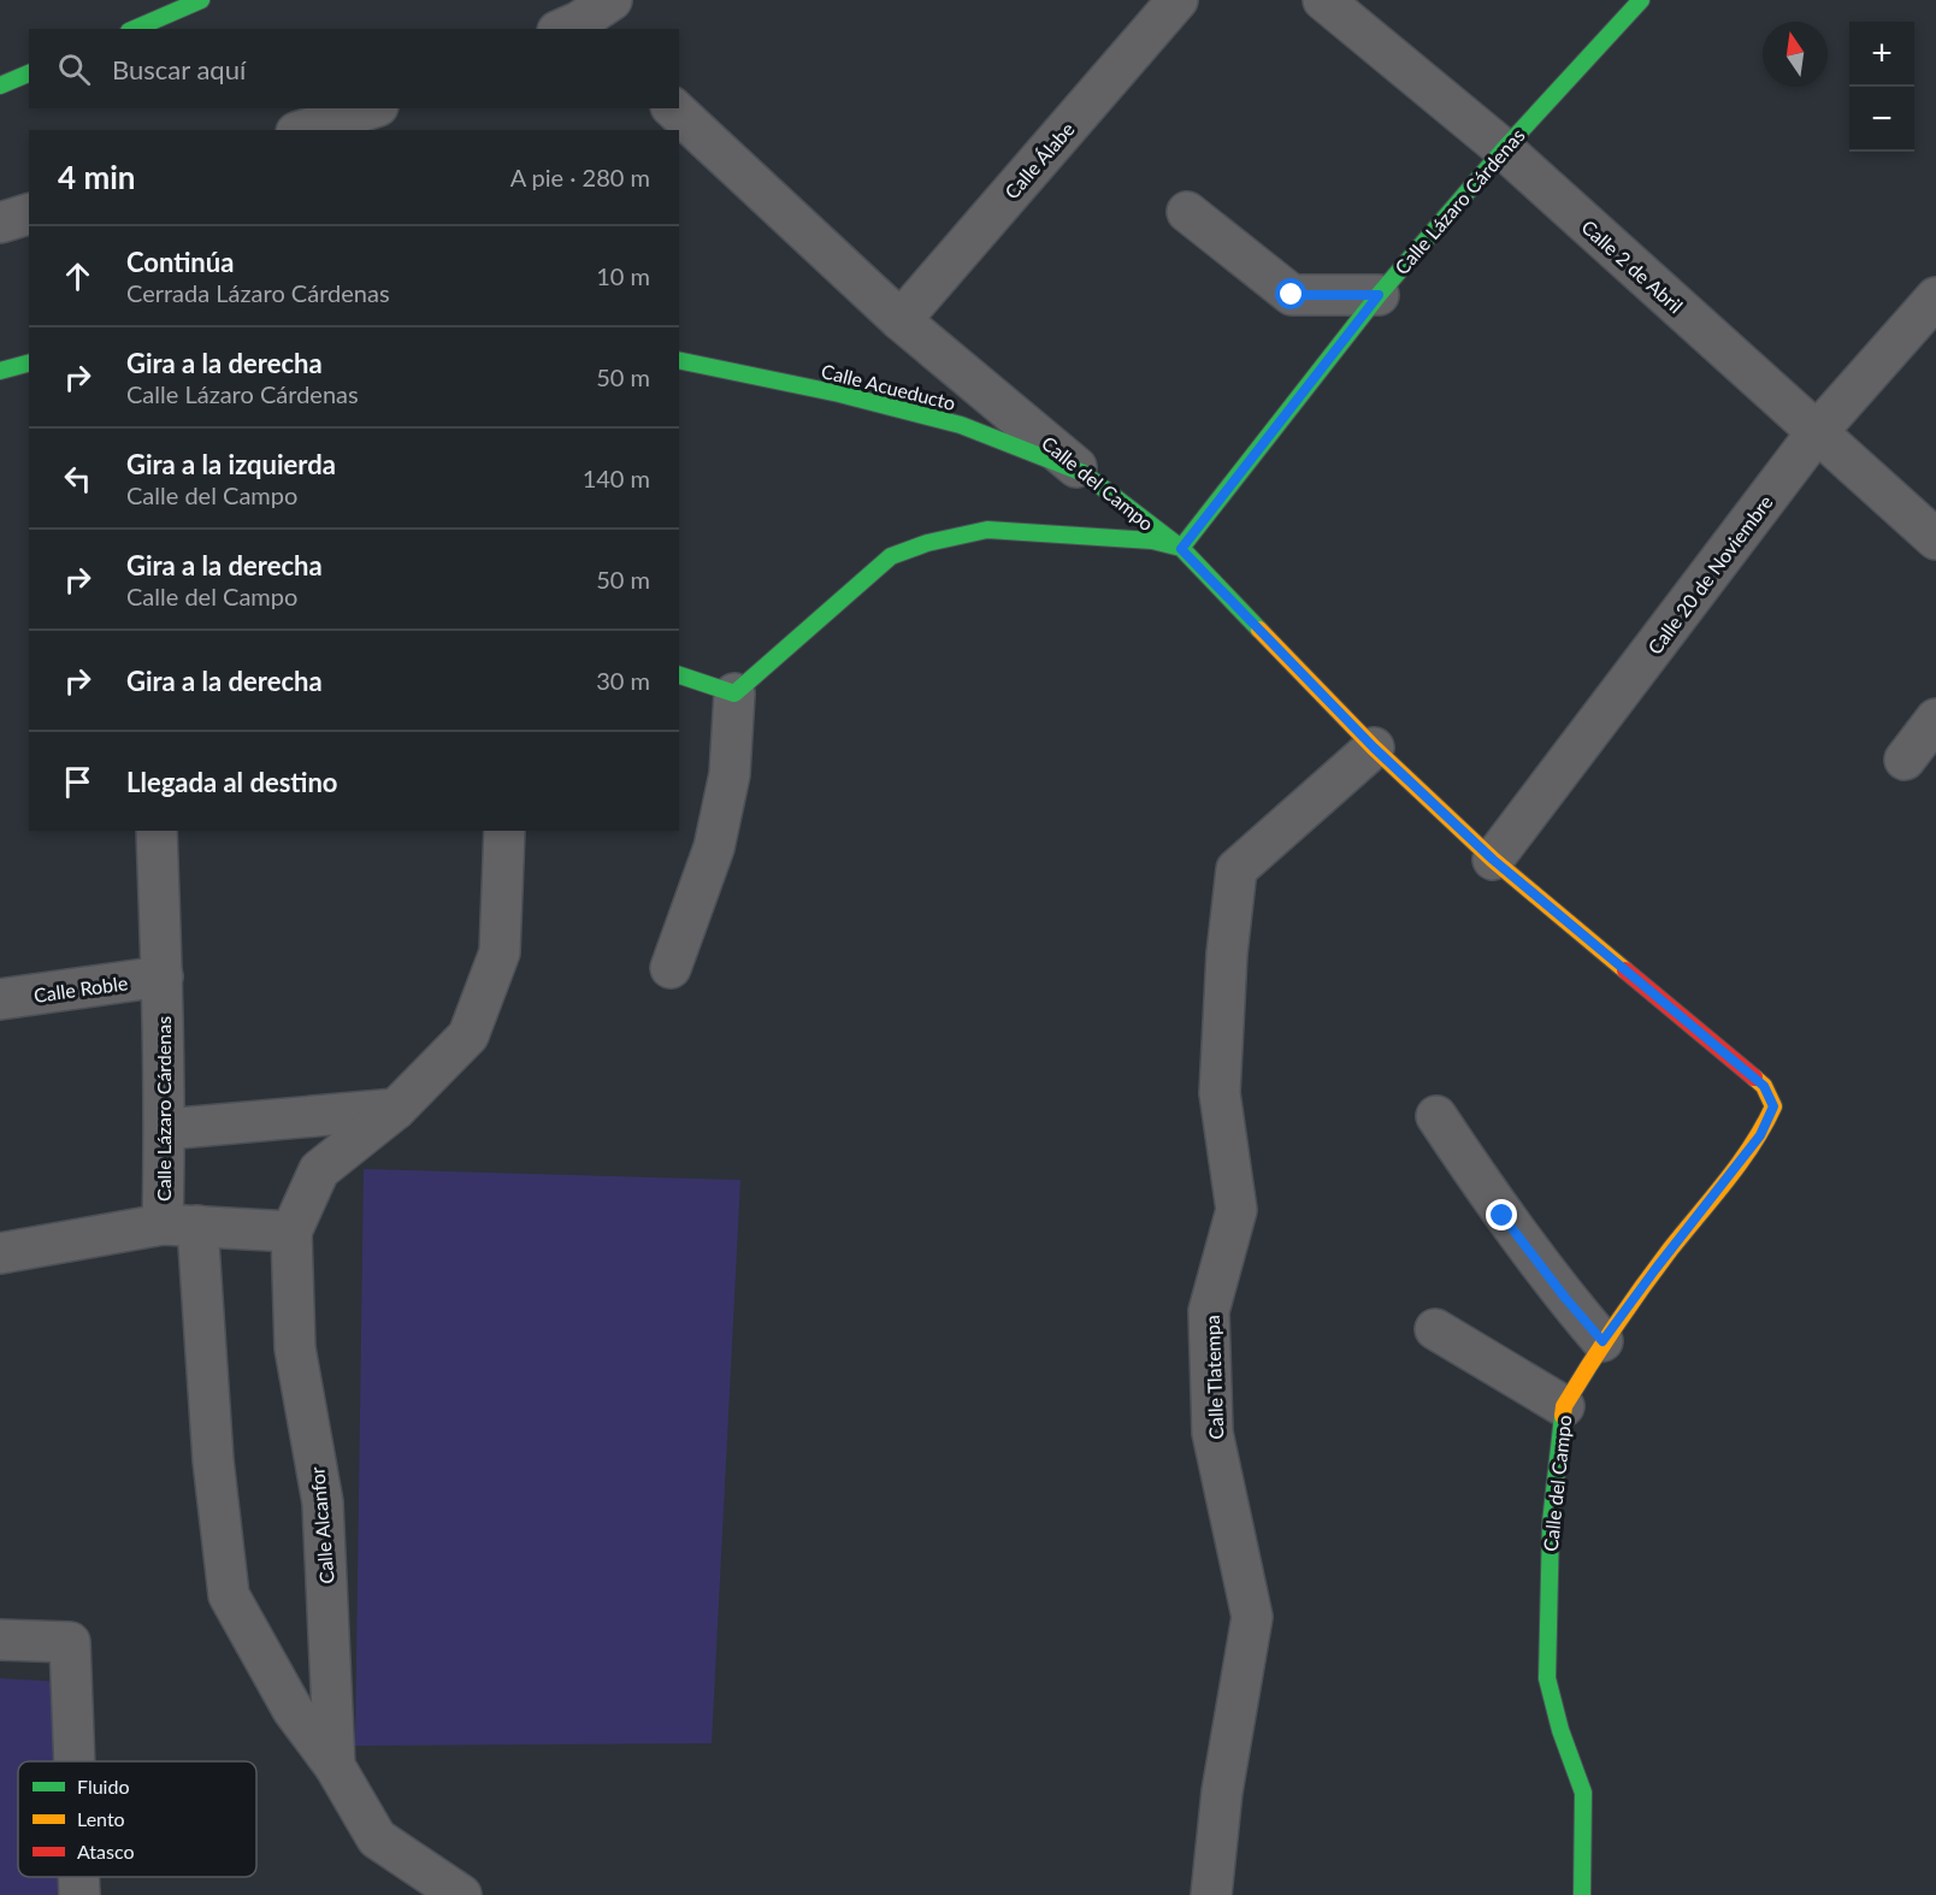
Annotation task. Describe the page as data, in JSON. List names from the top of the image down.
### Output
{
  "streets": {
    "street": [
      "Calle Álabe",
      "Calle Lázaro Cárdenas",
      "Calle 2 de Abril",
      "Calle Acueducto",
      "Calle del Campo",
      "Calle 20 de Noviembre",
      "Calle Roble",
      "Calle Tlatempa",
      "Calle Alcanfor"
    ]
  },
  "crossings": [
    ["Calle Álabe", "Calle del Campo"],
    ["Calle Lázaro Cárdenas", "Calle 2 de Abril"],
    ["Calle Lázaro Cárdenas", "Calle del Campo"],
    ["Calle Lázaro Cárdenas", "Calle Roble"],
    ["Calle 2 de Abril", "Calle 20 de Noviembre"],
    ["Calle Acueducto", "Calle del Campo"],
    ["Calle del Campo", "Calle 20 de Noviembre"],
    ["Calle del Campo", "Calle Tlatempa"]
  ],
  "legend": ["Fluido", "Lento", "Atasco"],
  "north": "top",
  "page": {
    "map_buttons": ["+", "−"],
    "search": "Buscar aquí",
    "heading": ["4 min", "A pie · 280 m"],
    "list": [
      ["Continúa", "Cerrada Lázaro Cárdenas", "10 m"],
      ["Gira a la derecha", "Calle Lázaro Cárdenas", "50 m"],
      ["Gira a la izquierda", "Calle del Campo", "140 m"],
      ["Gira a la derecha", "Calle del Campo", "50 m"],
      ["Gira a la derecha", "30 m"],
      "Llegada al destino"
    ]
  }
}
